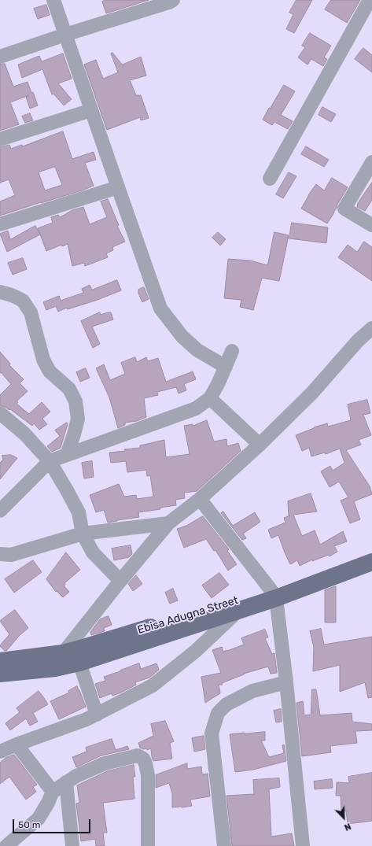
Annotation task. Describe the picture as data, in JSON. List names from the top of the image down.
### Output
{
  "streets": {
    "main road": ["Ebisa Adugna Street"]
  },
  "scale_bar": "50 m",
  "north": "bottom right"
}
